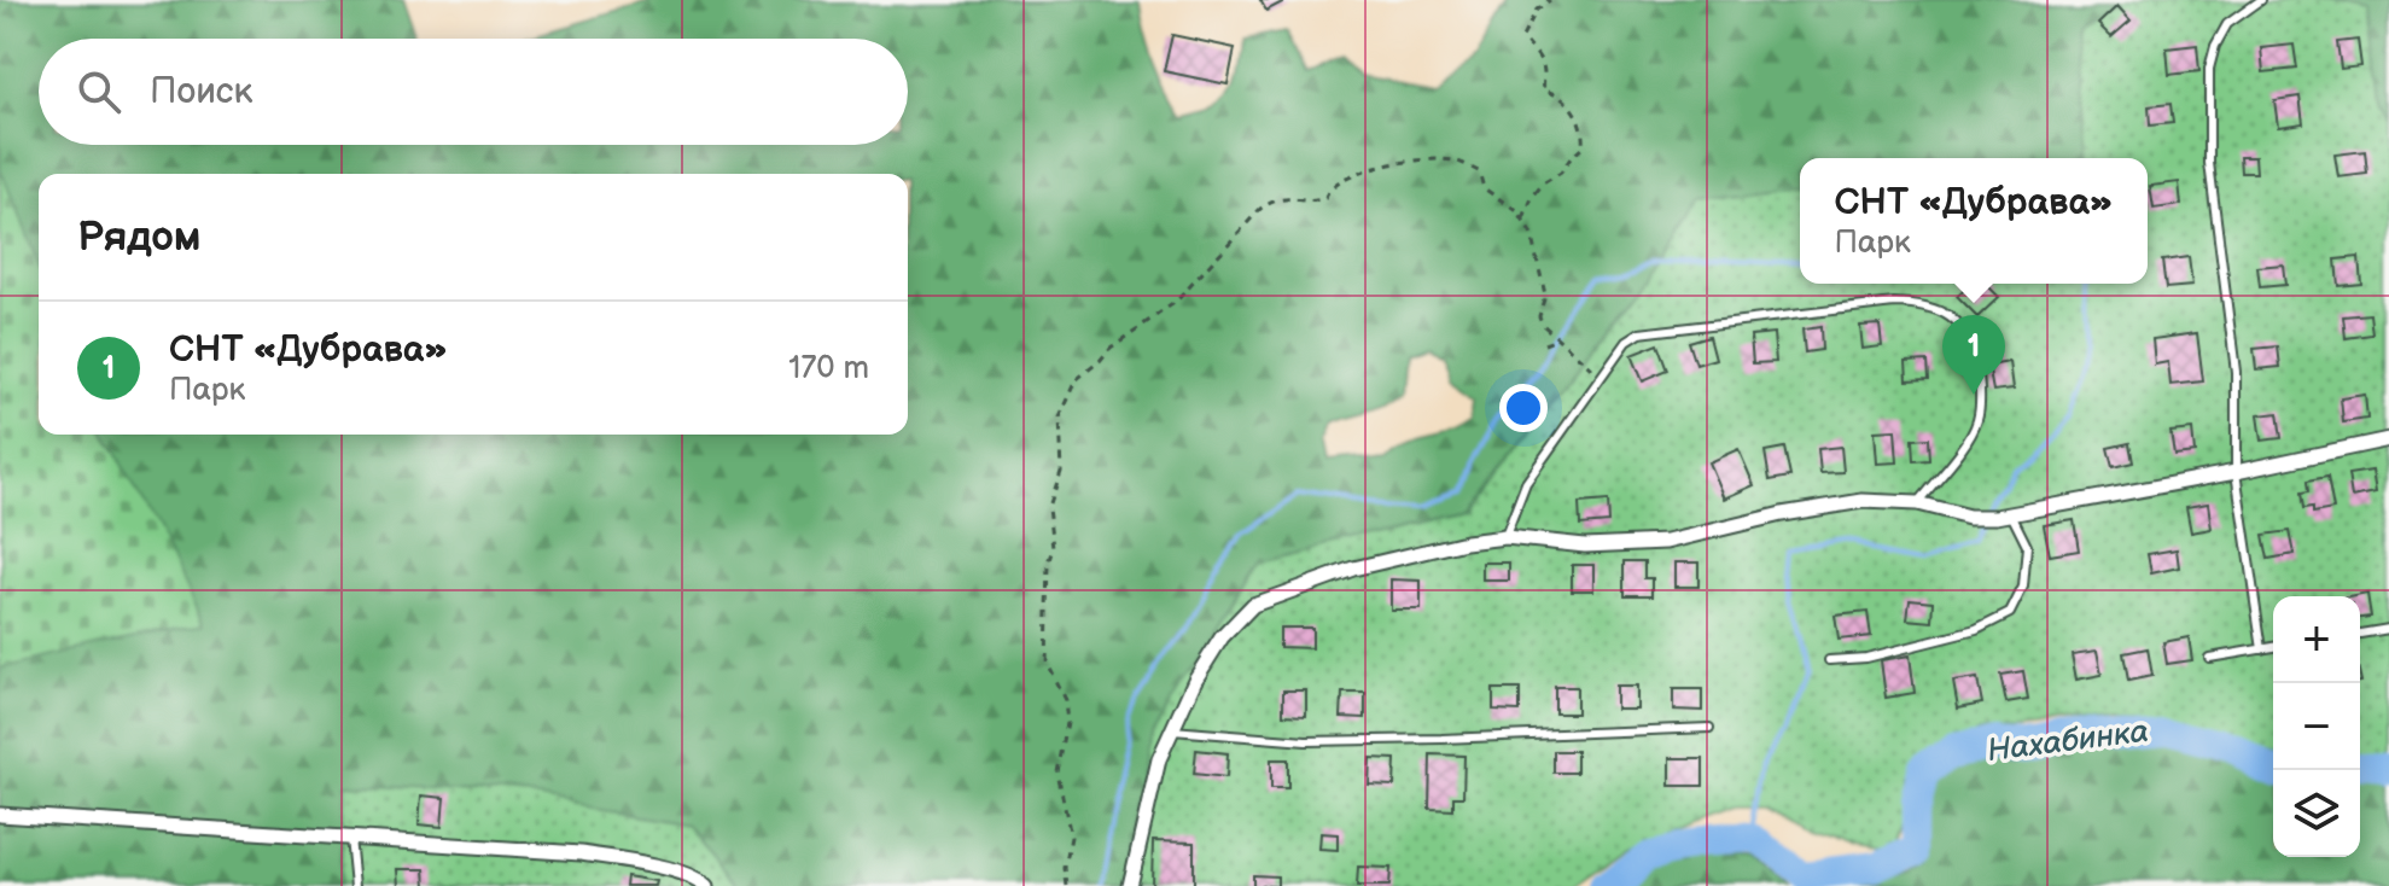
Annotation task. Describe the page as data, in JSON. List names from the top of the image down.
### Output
{
  "water": ["Нахабинка"],
  "page": {
    "search": "Поиск",
    "popup": ["СНТ «Дубрава»", "Парк"],
    "heading": "Рядом",
    "list": [
      {
        "mark": "1",
        "name": "СНТ «Дубрава»",
        "note": "Парк",
        "value": "170 m"
      }
    ],
    "pins": "1",
    "map_buttons": ["+", "−"]
  }
}
